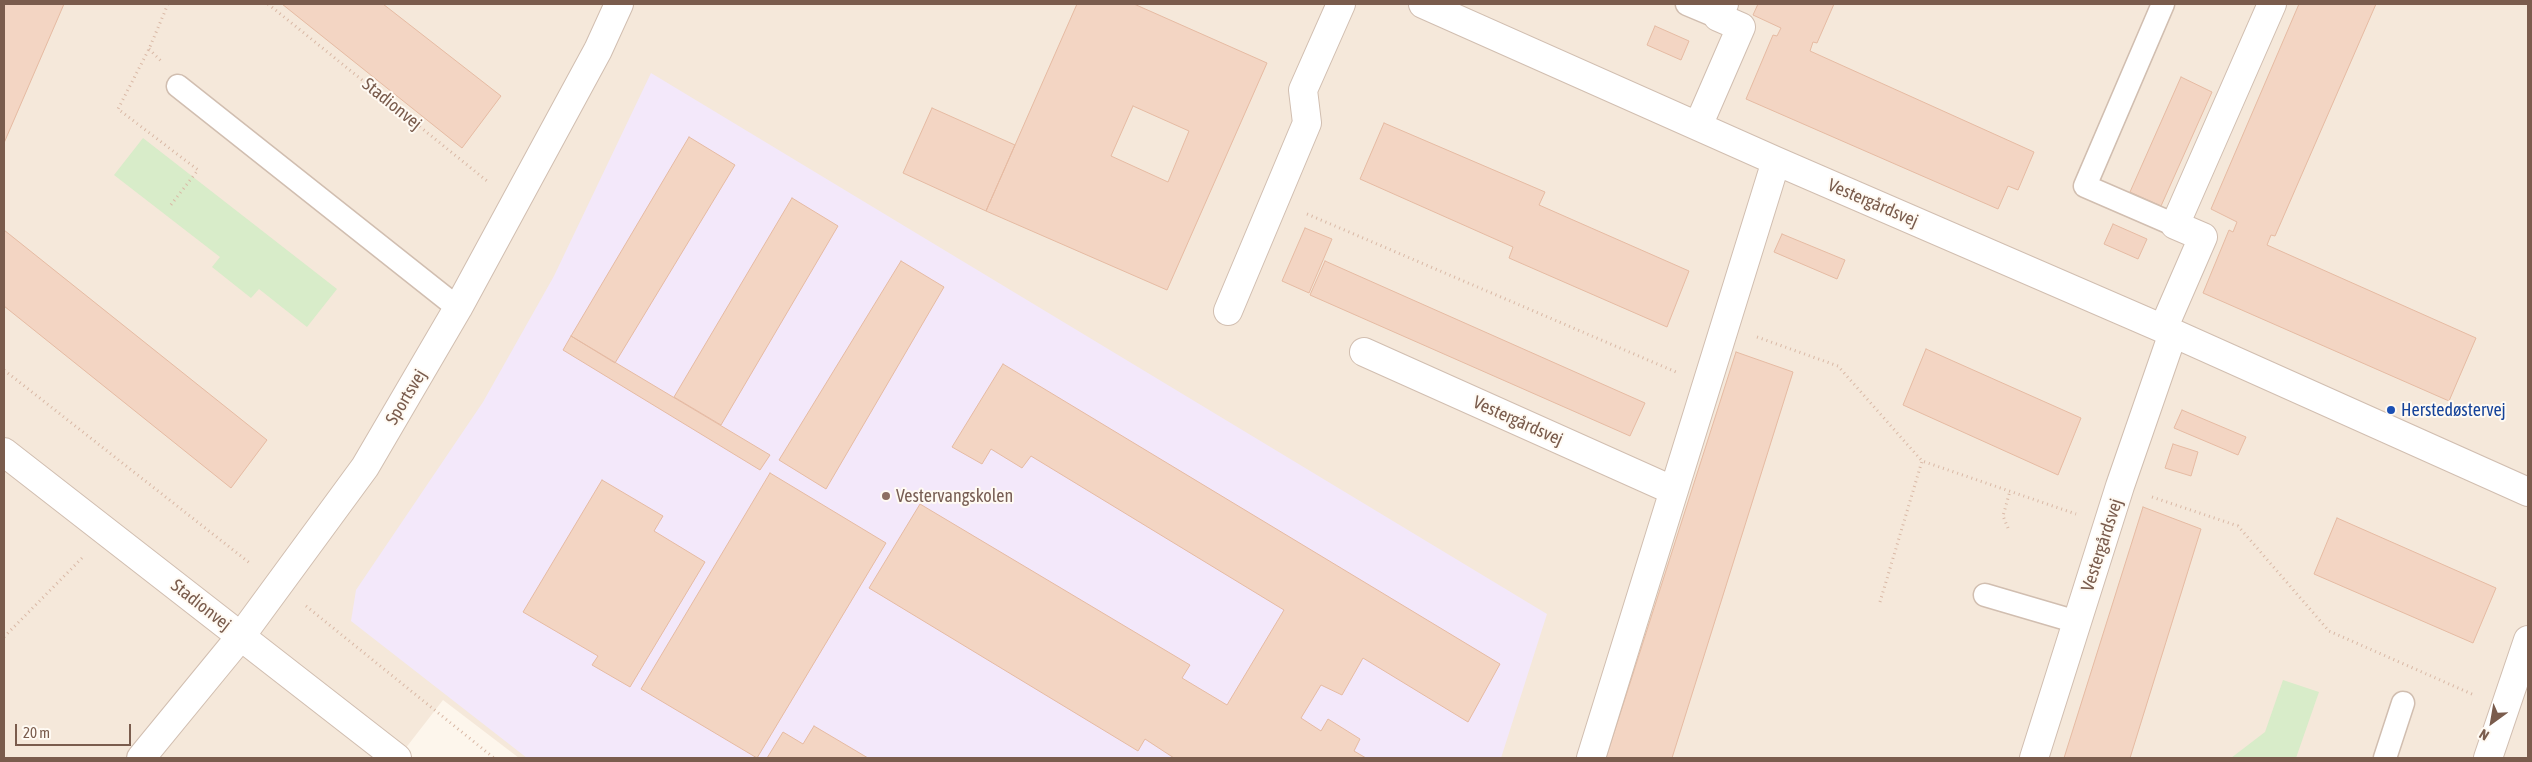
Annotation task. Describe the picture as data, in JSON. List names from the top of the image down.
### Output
{
  "streets": {
    "street": ["Stadionvej", "Vestergårdsvej", "Sportsvej"]
  },
  "crossings": [
    ["Stadionvej", "Sportsvej"]
  ],
  "places": ["Herstedøstervej", "Vestervangskolen"],
  "scale_bar": "20 m",
  "north": "bottom left"
}
